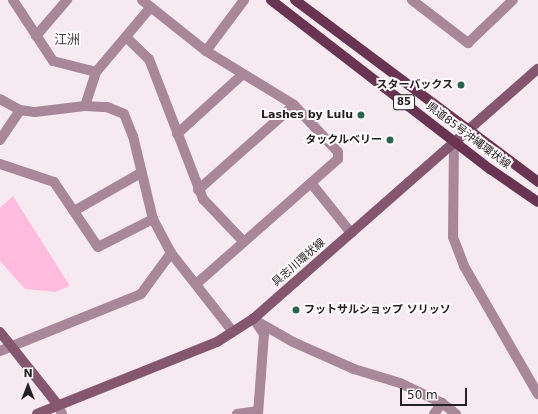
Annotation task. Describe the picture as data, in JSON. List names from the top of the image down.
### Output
{
  "streets": {
    "main road": ["85", "県道85号沖縄環状線", "具志川環状線"]
  },
  "crossings": [
    ["県道85号沖縄環状線", "具志川環状線"]
  ],
  "districts": ["江洲"],
  "places": [
    "スターバックス",
    "Lashes by Lulu",
    "タックルベリー",
    "フットサルショップ ソリッソ"
  ],
  "scale_bar": "50 m",
  "north": "top"
}
